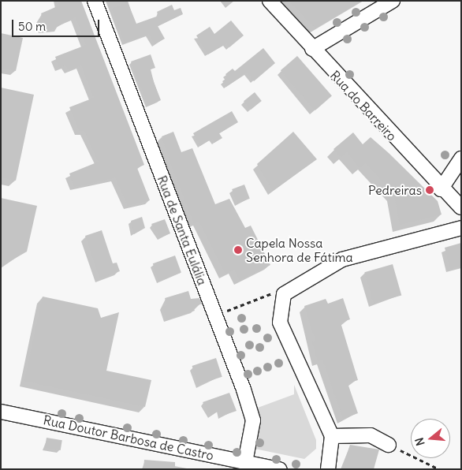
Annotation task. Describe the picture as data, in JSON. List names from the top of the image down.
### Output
{
  "streets": {
    "street": ["Rua do Barreiro", "Rua de Santa Eulália", "Rua Doutor Barbosa de Castro"]
  },
  "crossings": [
    ["Rua de Santa Eulália", "Rua Doutor Barbosa de Castro"]
  ],
  "places": ["Pedreiras", "Capela Nossa Senhora de Fátima"],
  "scale_bar": "50 m",
  "north": "left"
}
